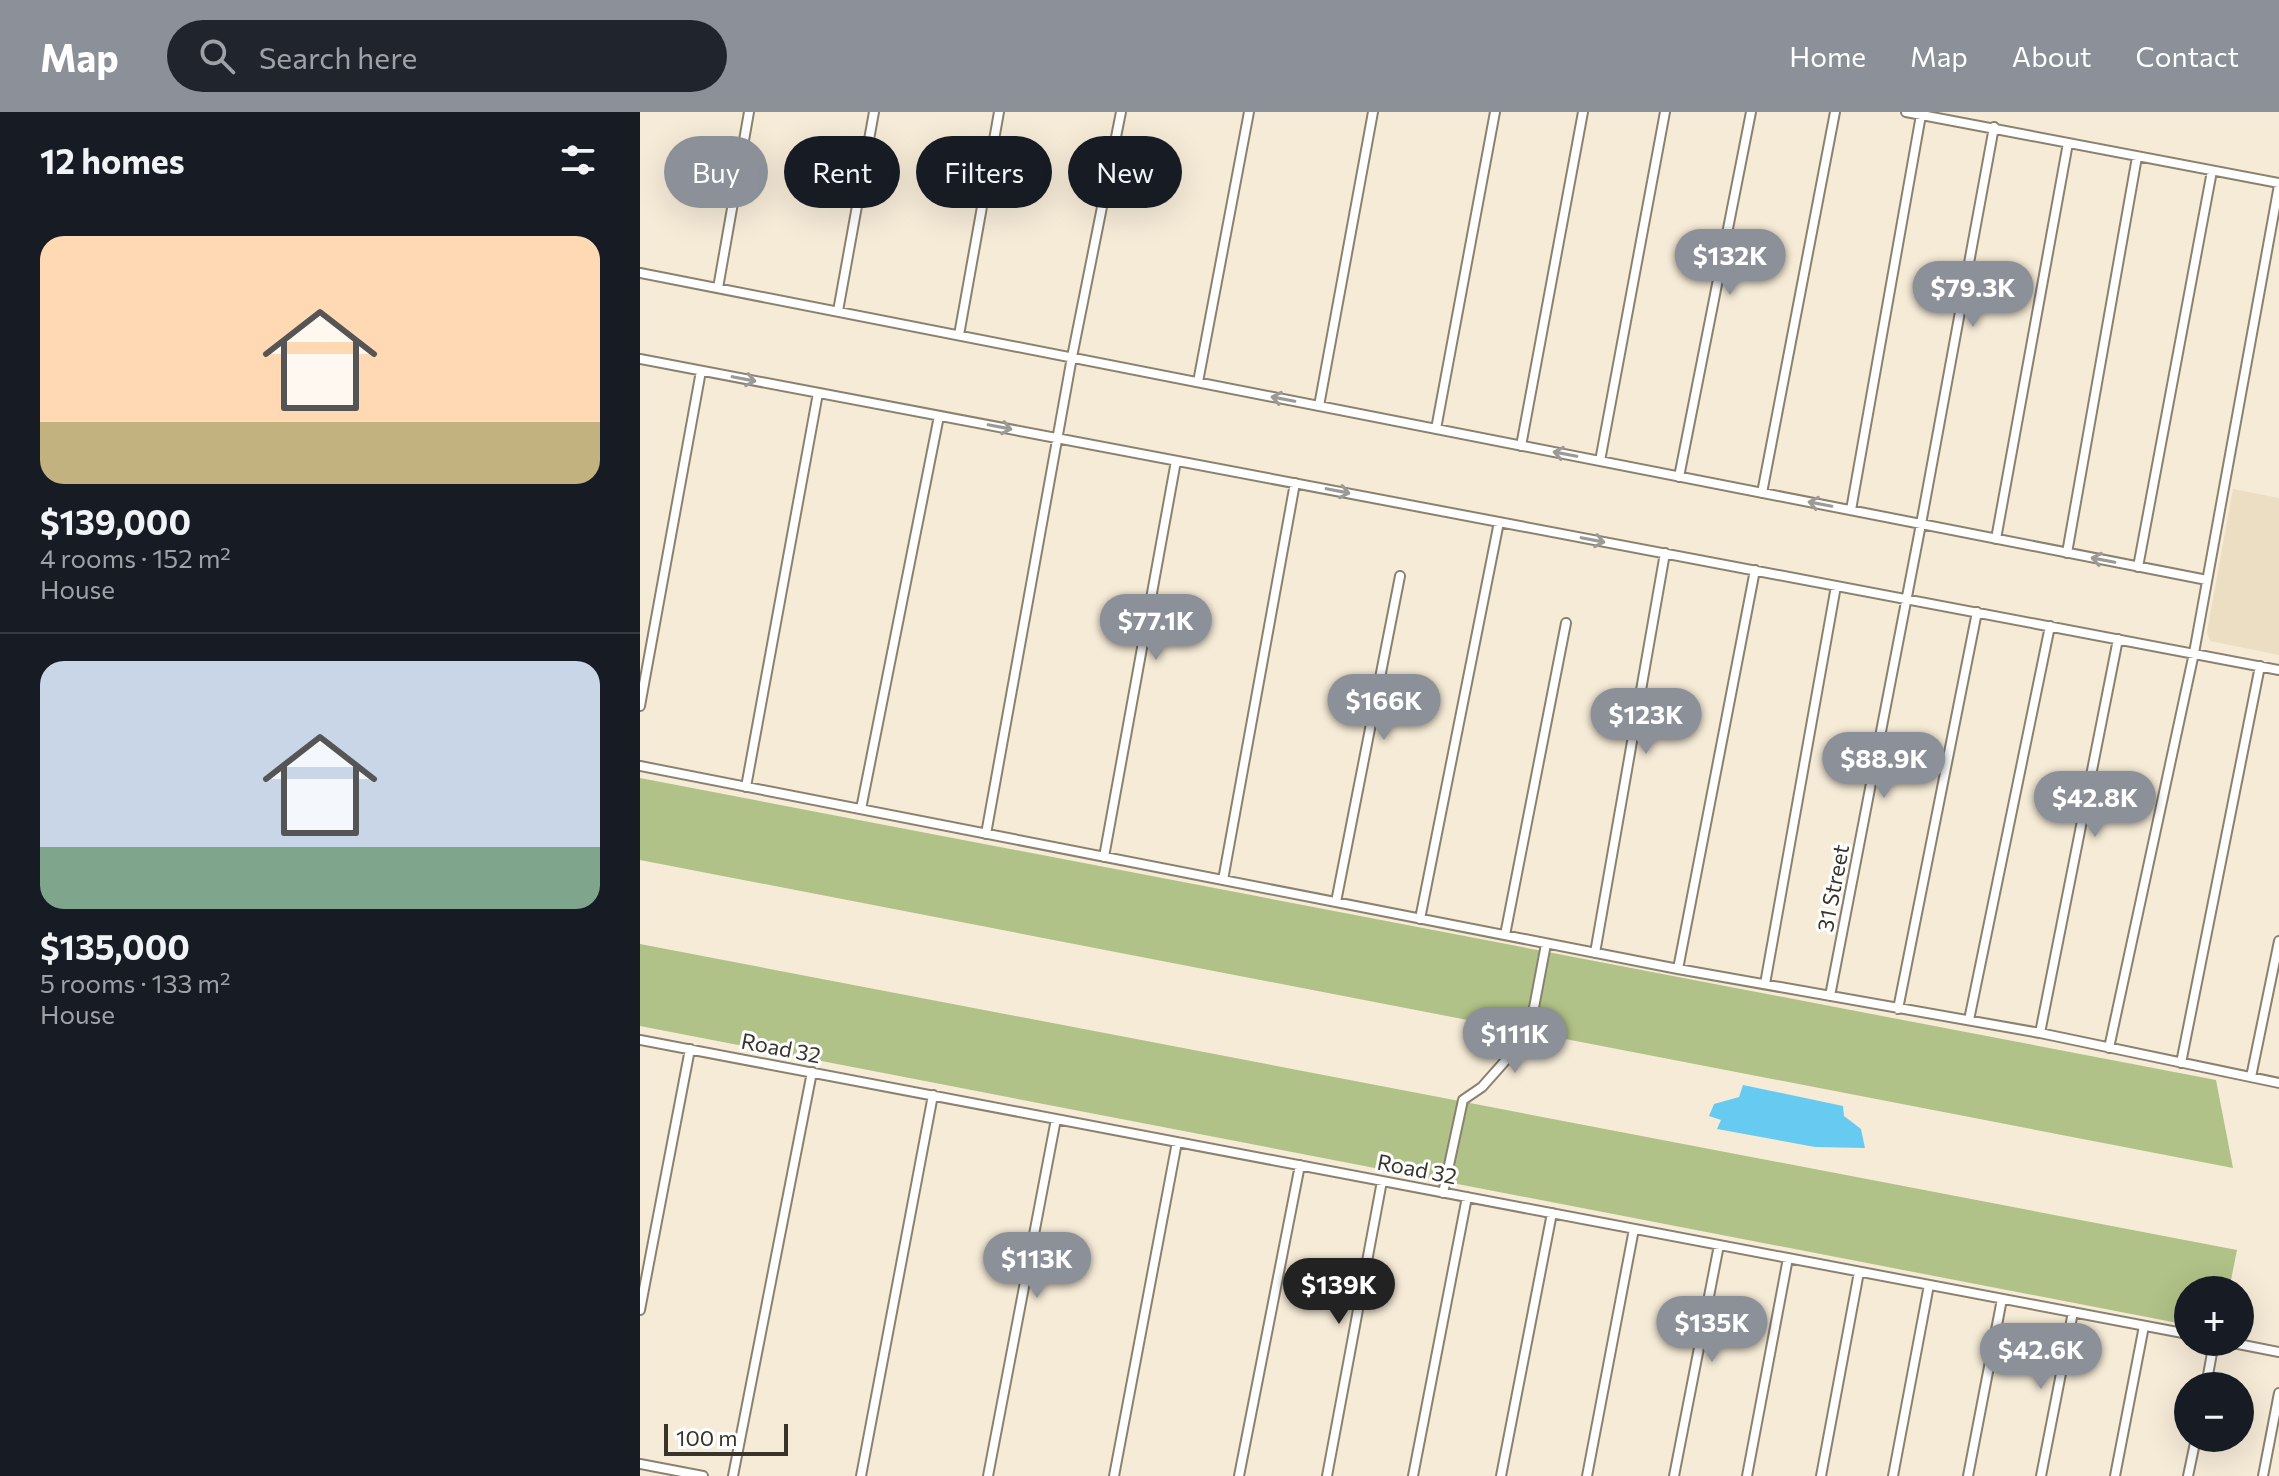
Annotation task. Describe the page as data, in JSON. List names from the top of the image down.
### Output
{
  "streets": {
    "street": ["31 Street", "Road 32"]
  },
  "scale_bar": "100 m",
  "page": {
    "header": "Map",
    "search": "Search here",
    "nav": [
      "Home",
      "Map",
      "About",
      "Contact"
    ],
    "heading": "12 homes",
    "chip": [
      "Buy",
      "Rent",
      "Filters",
      "New"
    ],
    "list": [
      {
        "name": "$139,000",
        "note": "4 rooms · 152 m² · House"
      },
      {
        "name": "$135,000",
        "note": "5 rooms · 133 m² · House"
      }
    ],
    "price": [
      "$132K",
      "$79.3K",
      "$77.1K",
      "$166K",
      "$123K",
      "$88.9K",
      "$42.8K",
      "$111K",
      "$113K",
      "$139K",
      "$135K",
      "$42.6K"
    ],
    "map_buttons": ["+", "−"],
    "scale": "100 m"
  }
}
